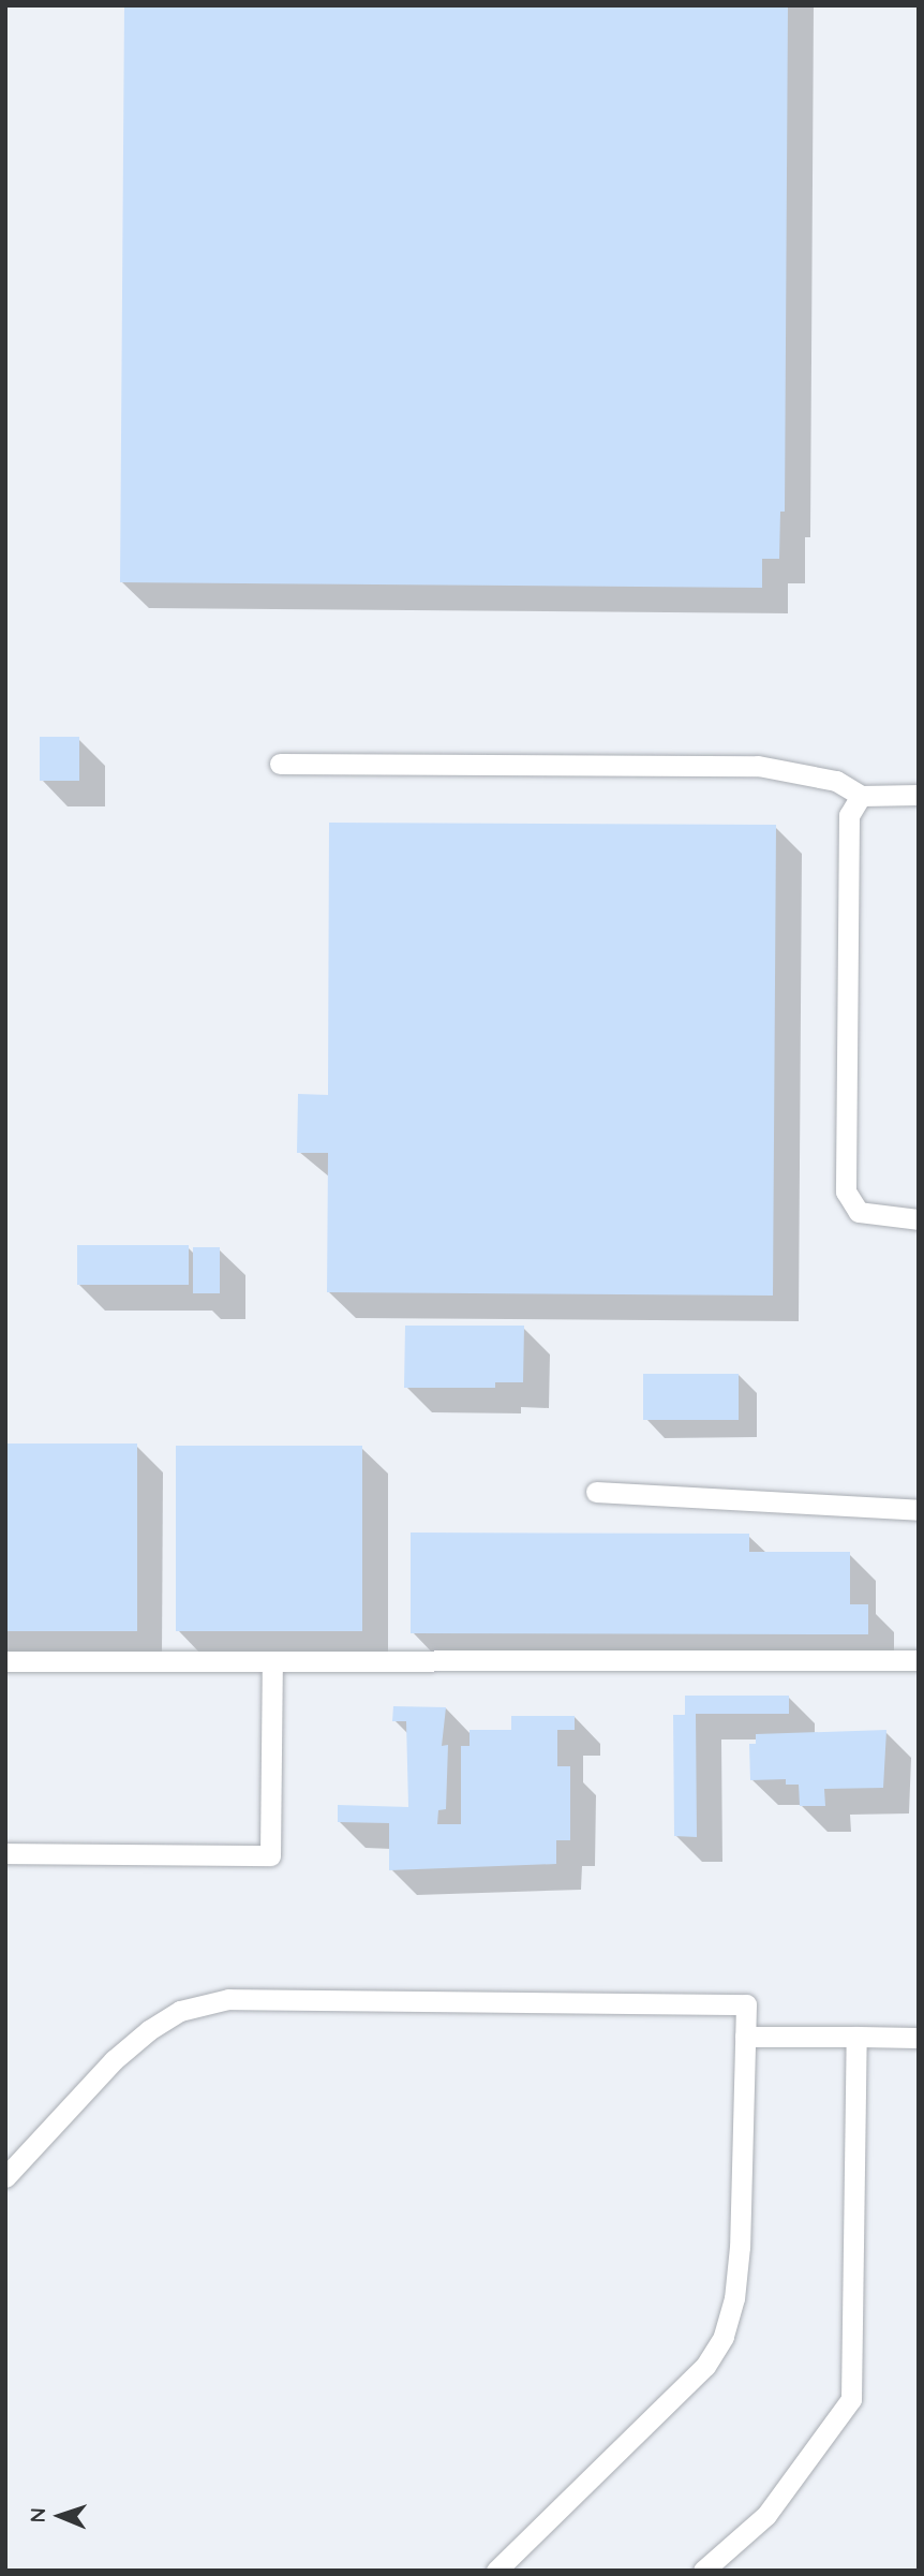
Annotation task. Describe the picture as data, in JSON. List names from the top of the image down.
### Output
{
  "north": "left"
}
